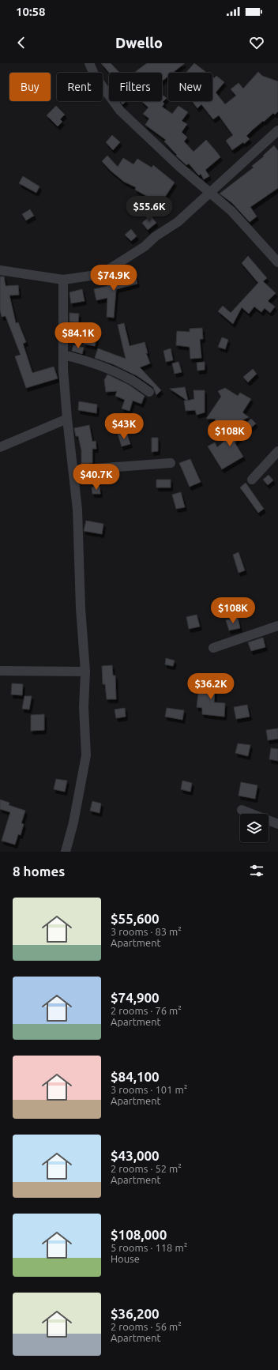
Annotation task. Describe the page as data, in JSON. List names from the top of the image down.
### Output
{
  "page": {
    "status": "10:58",
    "header": "Dwello",
    "chip": [
      "Buy",
      "Rent",
      "Filters",
      "New"
    ],
    "price": [
      "$55.6K",
      "$74.9K",
      "$84.1K",
      "$43K",
      "$108K",
      "$40.7K",
      "$108K",
      "$36.2K"
    ],
    "heading": "8 homes",
    "list": [
      {
        "name": "$55,600",
        "note": "3 rooms · 83 m² · Apartment"
      },
      {
        "name": "$74,900",
        "note": "2 rooms · 76 m² · Apartment"
      },
      {
        "name": "$84,100",
        "note": "3 rooms · 101 m² · Apartment"
      },
      {
        "name": "$43,000",
        "note": "2 rooms · 52 m² · Apartment"
      },
      {
        "name": "$108,000",
        "note": "5 rooms · 118 m² · House"
      },
      {
        "name": "$36,200",
        "note": "2 rooms · 56 m² · Apartment"
      }
    ]
  }
}
